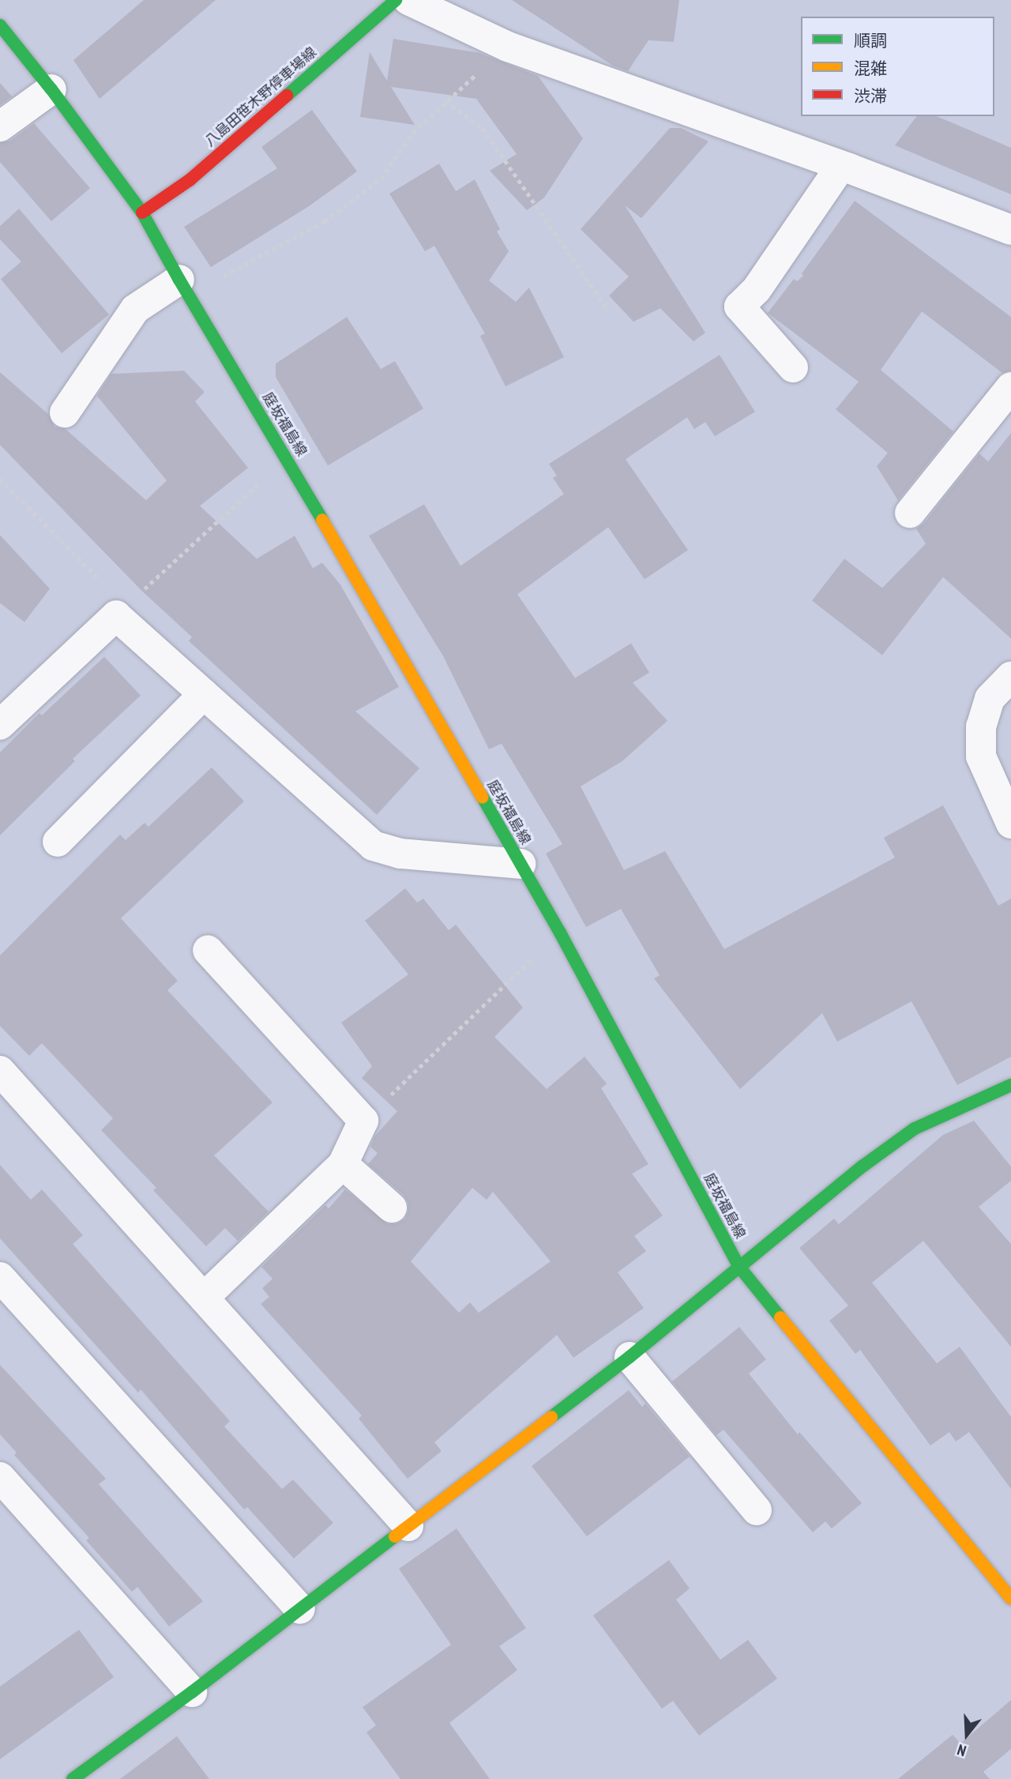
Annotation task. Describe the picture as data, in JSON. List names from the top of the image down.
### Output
{
  "streets": {
    "main road": ["八島田笹木野停車場線", "庭坂福島線"]
  },
  "crossings": [
    ["八島田笹木野停車場線", "庭坂福島線"]
  ],
  "legend": ["順調", "混雑", "渋滞"],
  "north": "bottom"
}
